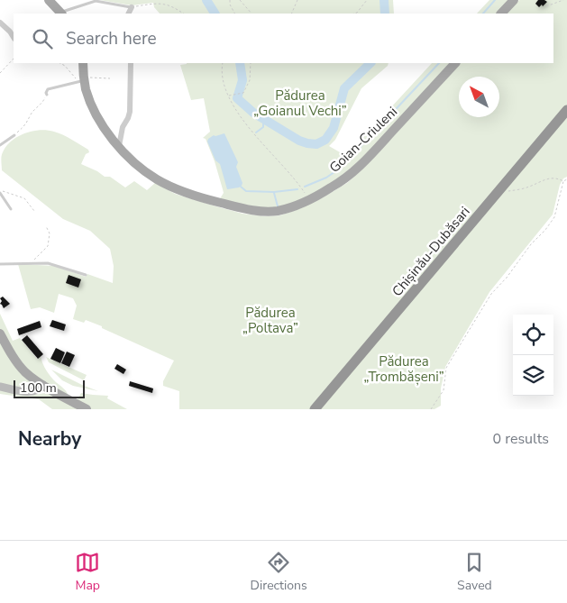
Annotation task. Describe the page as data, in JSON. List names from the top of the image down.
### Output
{
  "streets": {
    "highway": ["Chișinău-Dubăsari"],
    "main road": ["Goian-Criuleni"]
  },
  "parks": ["Pădurea „Goianul Vechi”", "Pădurea „Poltava”", "Pădurea „Trombășeni”"],
  "scale_bar": "100 m",
  "north": "top left",
  "page": {
    "search": "Search here",
    "scale": "100 m",
    "heading": ["Nearby", "0 results"],
    "nav": ["Map", "Directions", "Saved"]
  }
}
